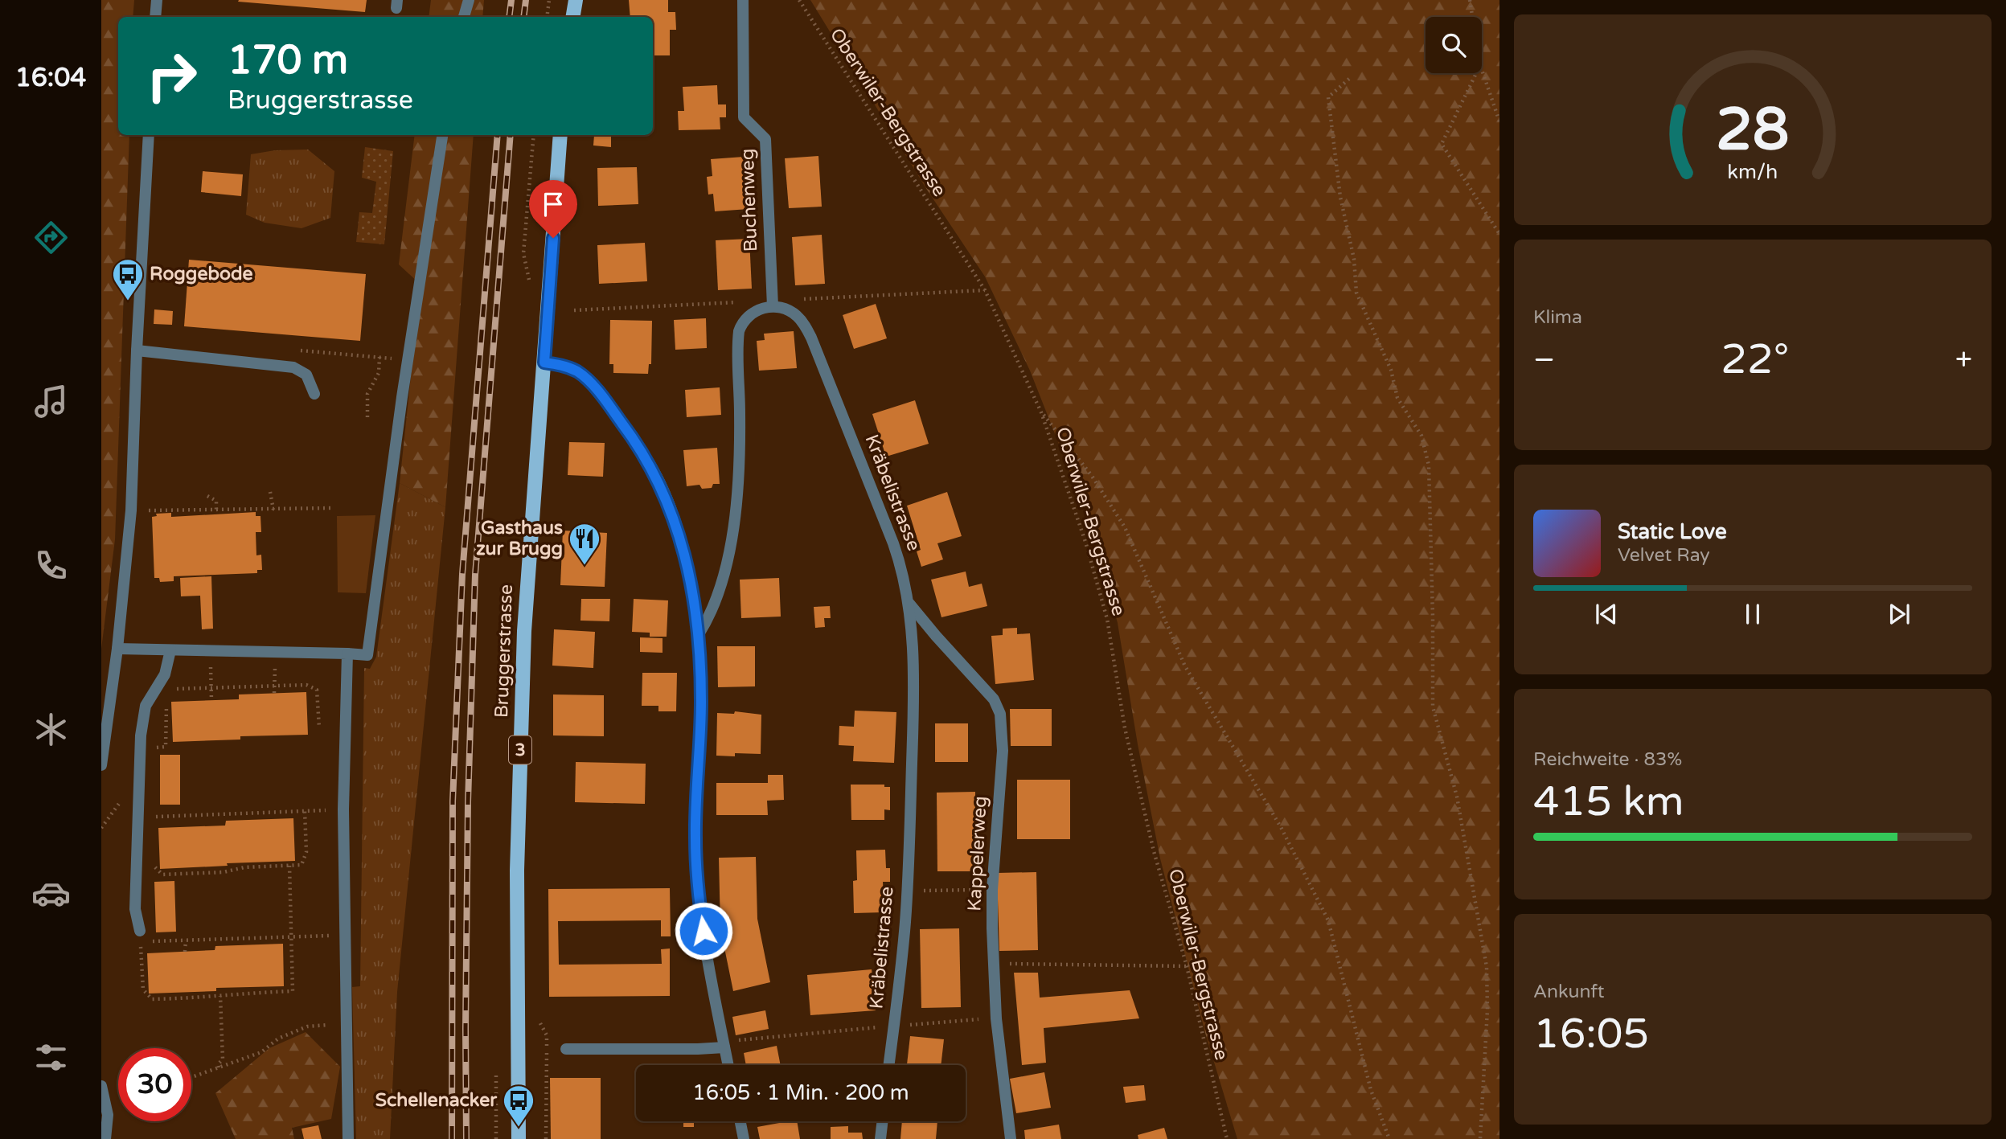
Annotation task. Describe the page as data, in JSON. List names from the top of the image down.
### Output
{
  "streets": {
    "main road": ["Bruggerstrasse", "3"],
    "street": ["Buchenweg", "Kräbelistrasse", "Kappelerweg"],
    "path": ["Oberwiler-Bergstrasse"]
  },
  "crossings": [
    ["Buchenweg", "Kräbelistrasse"],
    ["Kräbelistrasse", "Kappelerweg"]
  ],
  "places": {
    "bus stop": ["Roggebode", "Schellenacker"],
    "restaurant": ["Gasthaus zur Brugg"]
  },
  "page": {
    "tabs": "16:04",
    "turn": ["170 m", "Bruggerstrasse"],
    "tile": [
      "Klima",
      ["Reichweite · 83%", "415 km"],
      ["Ankunft", "16:05"]
    ],
    "heat": ["−", "22°", "+"],
    "song": ["Static Love", "Velvet Ray"],
    "limit": "30",
    "trip": "16:05 · 1 Min. · 200 m",
    "gauge": ["28", "km/h"]
  }
}
